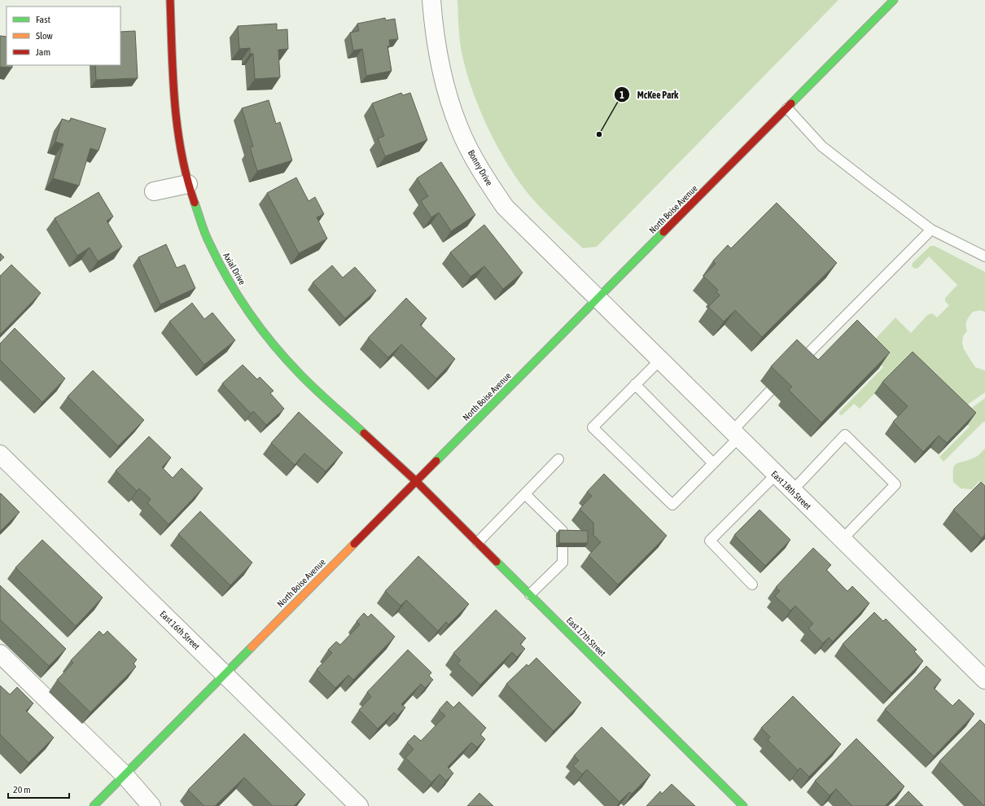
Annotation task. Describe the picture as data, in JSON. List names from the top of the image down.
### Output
{
  "streets": {
    "street": [
      "Bonny Drive",
      "North Boise Avenue",
      "Axial Drive",
      "East 18th Street",
      "East 16th Street",
      "East 17th Street"
    ]
  },
  "crossings": [
    ["Bonny Drive", "North Boise Avenue"],
    ["Bonny Drive", "East 18th Street"],
    ["North Boise Avenue", "Axial Drive"],
    ["North Boise Avenue", "East 18th Street"],
    ["North Boise Avenue", "East 16th Street"],
    ["North Boise Avenue", "East 17th Street"],
    ["Axial Drive", "East 17th Street"]
  ],
  "places": ["McKee Park"],
  "legend": ["Fast", "Slow", "Jam"],
  "scale_bar": "20 m"
}
